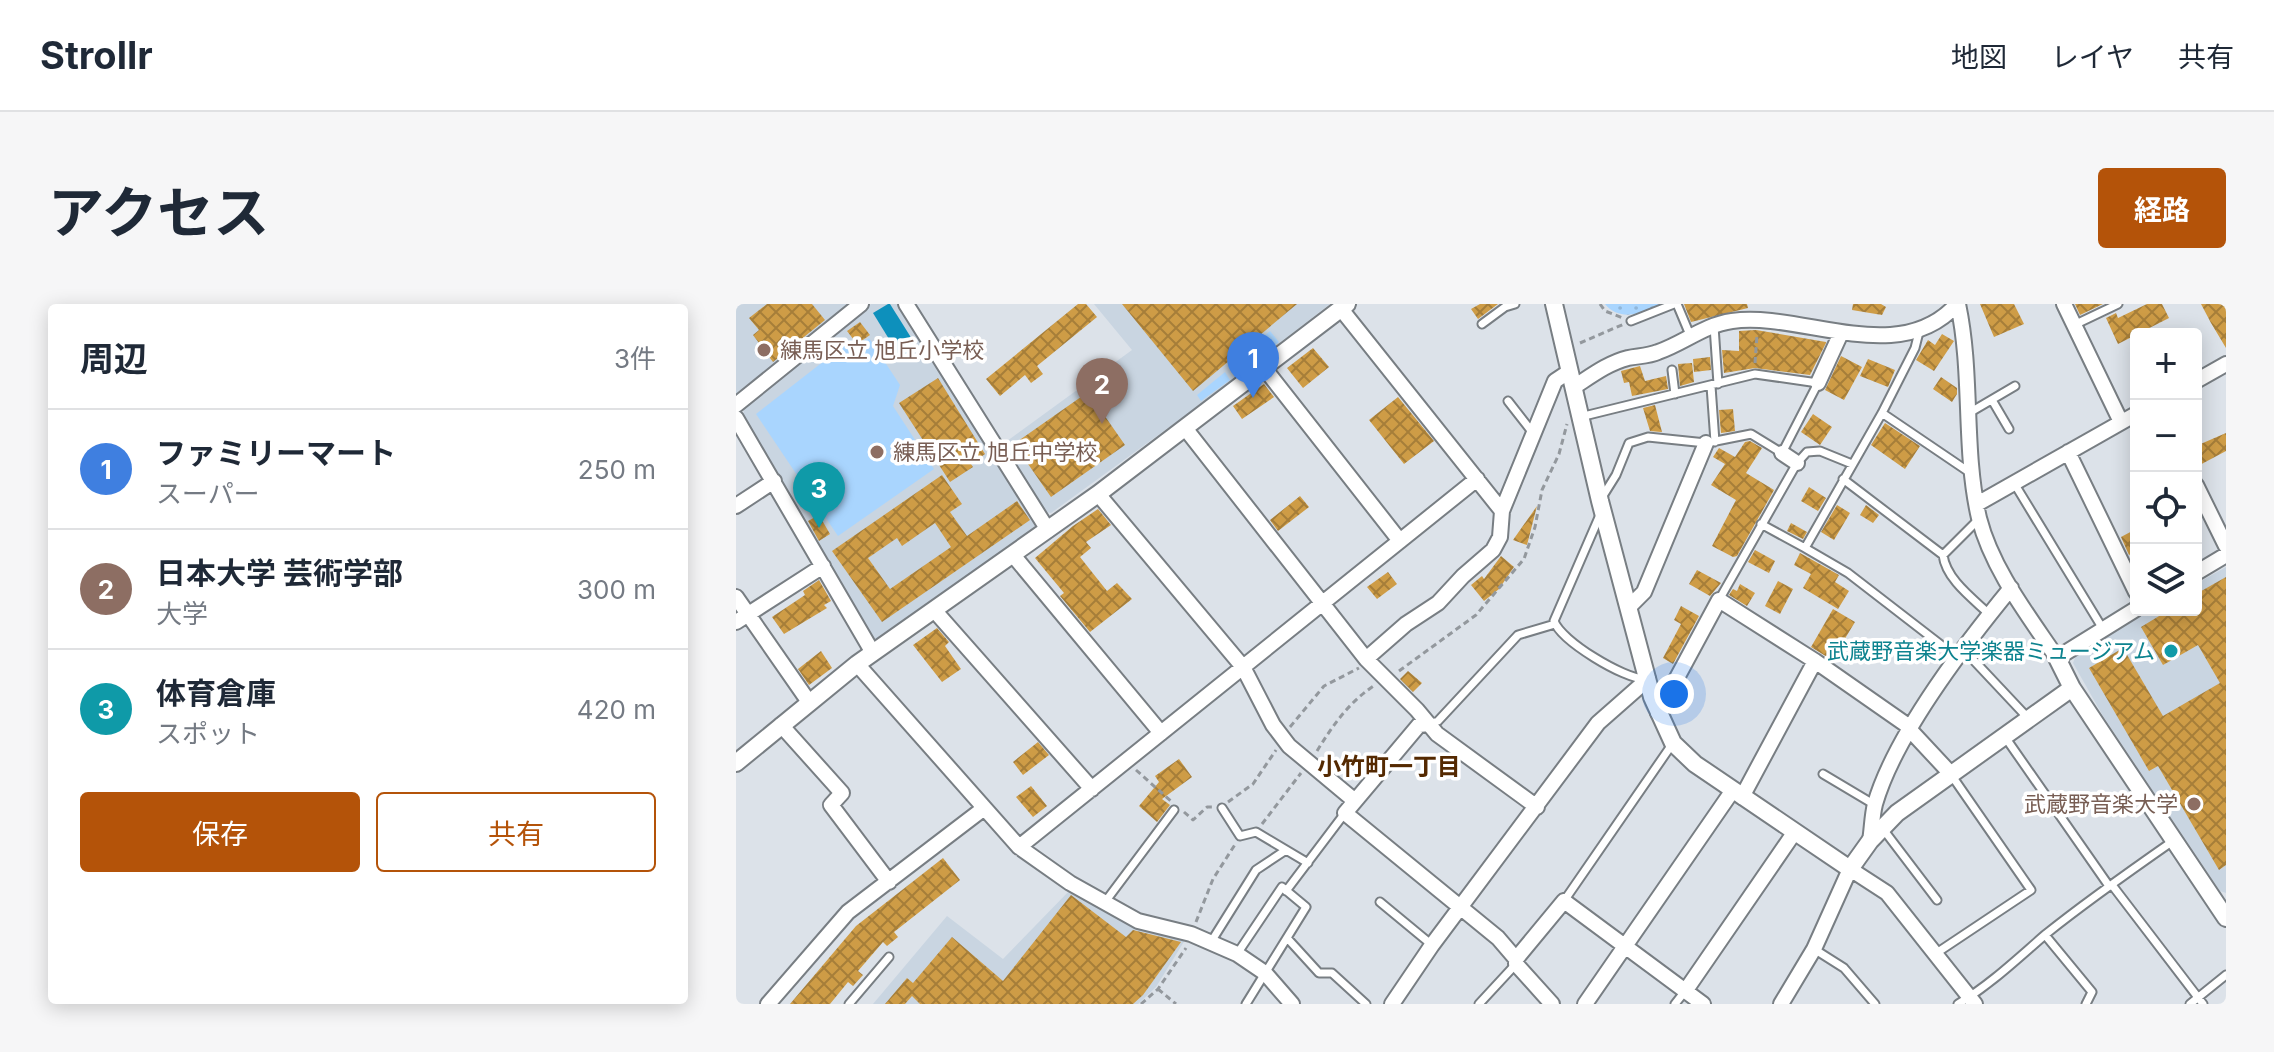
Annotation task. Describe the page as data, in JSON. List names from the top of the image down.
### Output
{
  "districts": ["小竹町一丁目"],
  "places": [
    "練馬区立 旭丘小学校",
    "練馬区立 旭丘中学校",
    "武蔵野音楽大学楽器ミュージアム",
    "武蔵野音楽大学"
  ],
  "page": {
    "header": "Strollr",
    "nav": ["地図", "レイヤ", "共有"],
    "title": "アクセス",
    "buttons": [
      "経路",
      ["保存", "共有"]
    ],
    "heading": ["周辺", "3件"],
    "map_buttons": ["+", "−"],
    "pins": ["1", "2", "3"],
    "list": [
      {
        "mark": "1",
        "name": "ファミリーマート",
        "note": "スーパー",
        "value": "250 m"
      },
      {
        "mark": "2",
        "name": "日本大学 芸術学部",
        "note": "大学",
        "value": "300 m"
      },
      {
        "mark": "3",
        "name": "体育倉庫",
        "note": "スポット",
        "value": "420 m"
      }
    ]
  }
}
